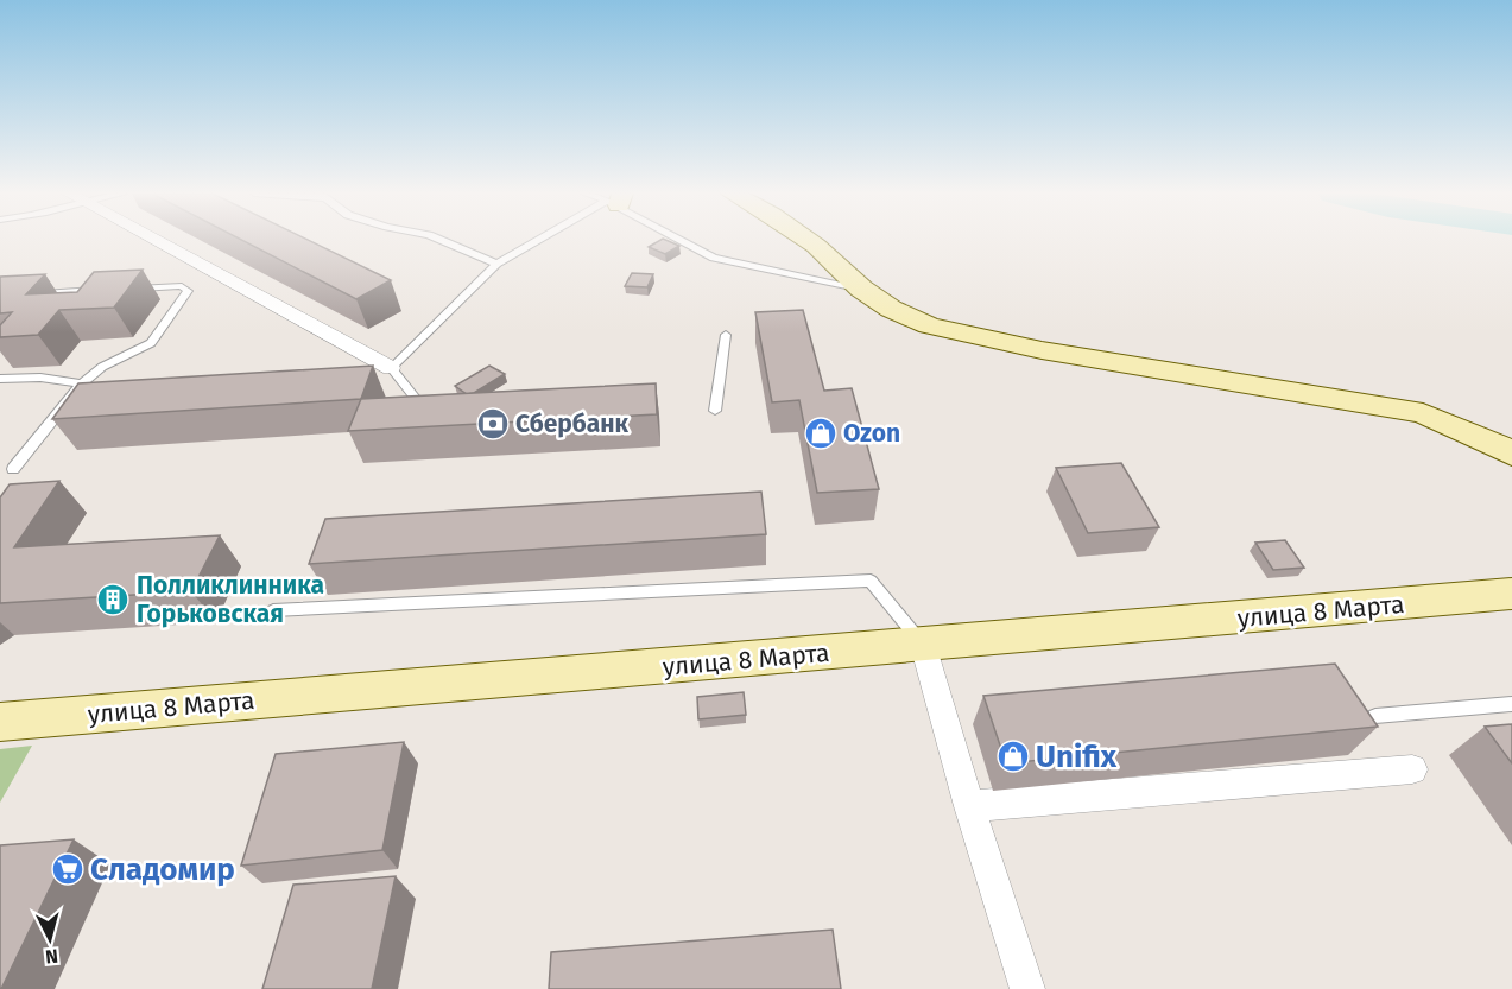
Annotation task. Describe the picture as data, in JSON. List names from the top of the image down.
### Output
{
  "streets": {
    "street": ["улица 8 Марта"]
  },
  "places": {
    "bank": ["Сбербанк"],
    "shop": ["Ozon", "Unifix"],
    "building": ["Полликлинника Горьковская"],
    "supermarket": ["Сладомир"]
  },
  "north": "bottom"
}
